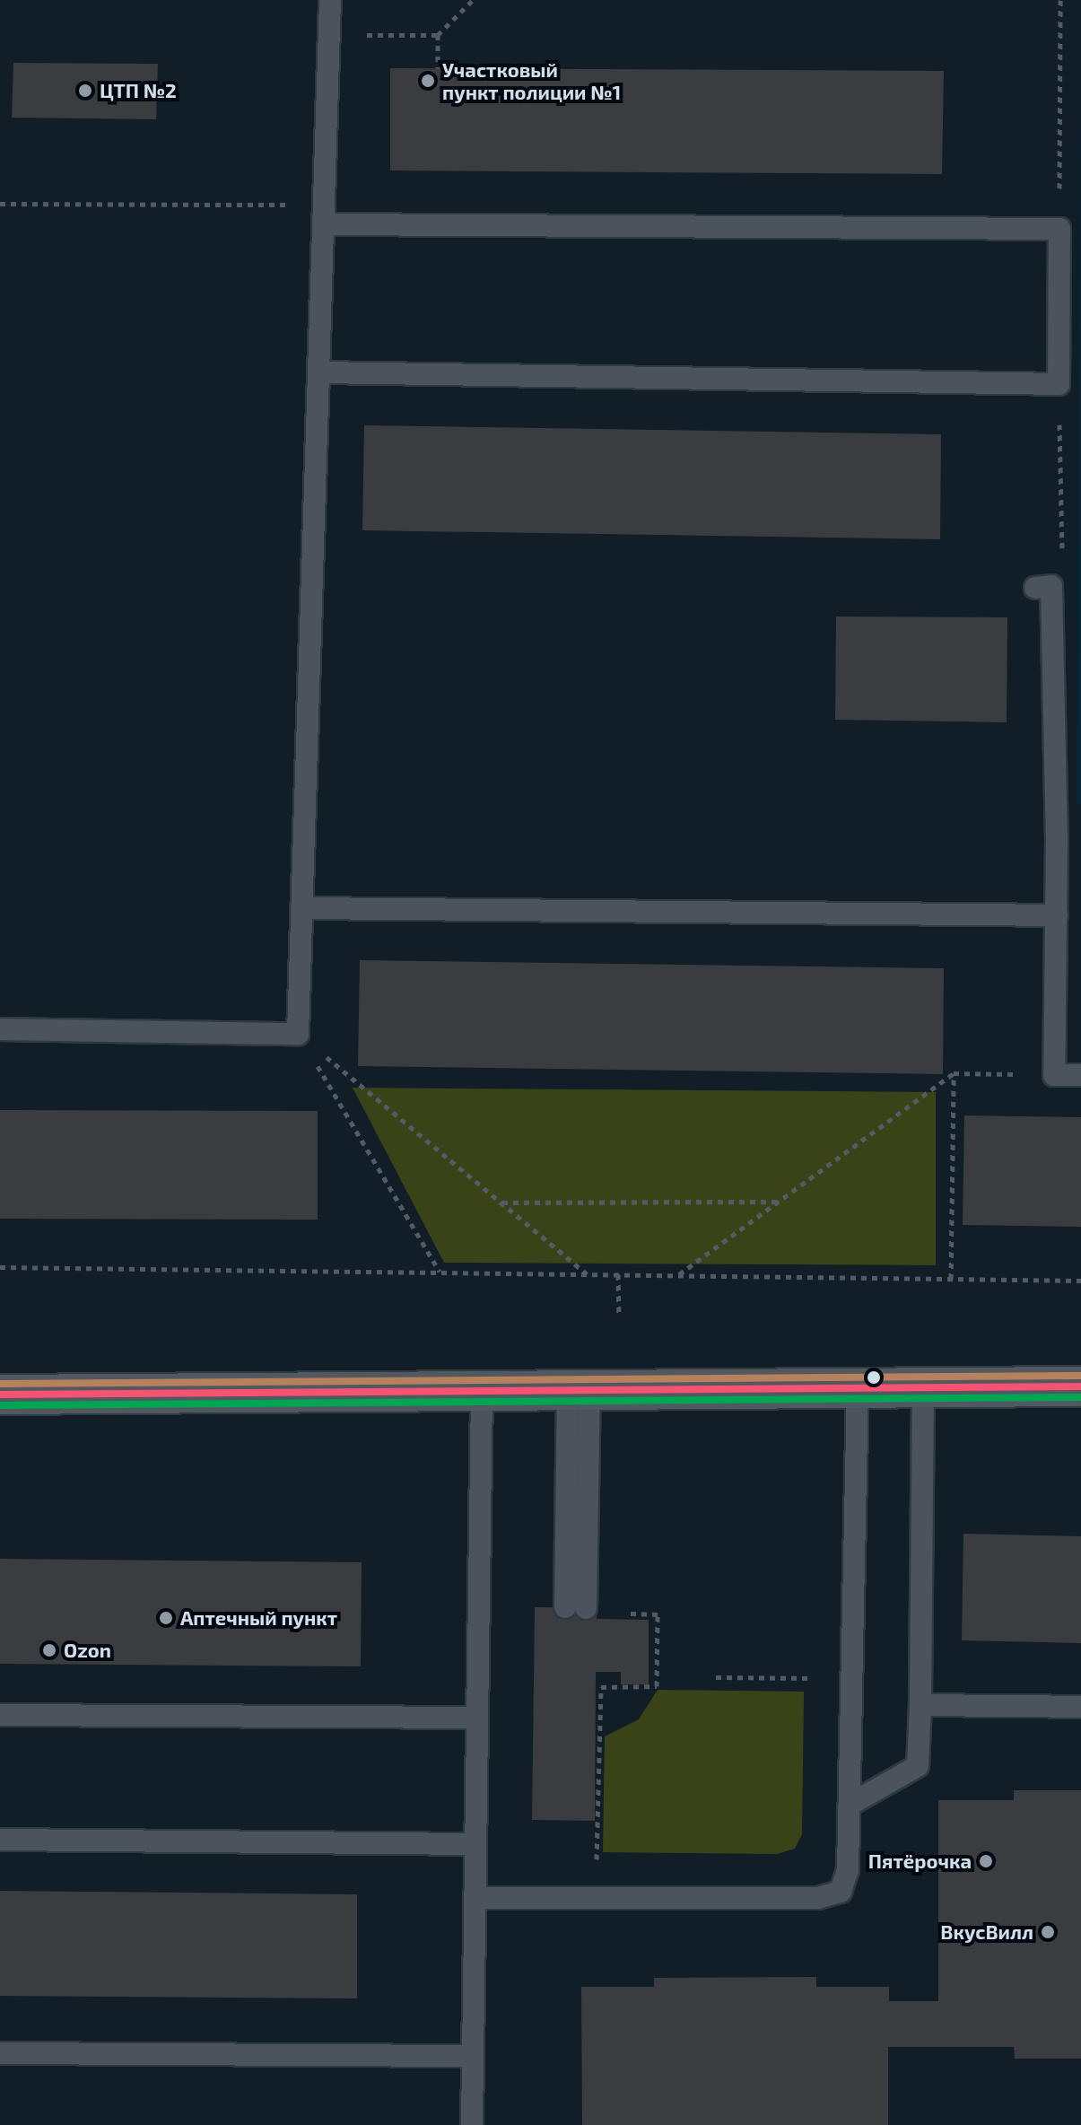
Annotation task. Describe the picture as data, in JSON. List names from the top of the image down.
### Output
{
  "places": [
    "Участковый пункт полиции №1",
    "ЦТП №2",
    "Аптечный пункт",
    "Ozon",
    "Пятёрочка",
    "ВкусВилл"
  ]
}
